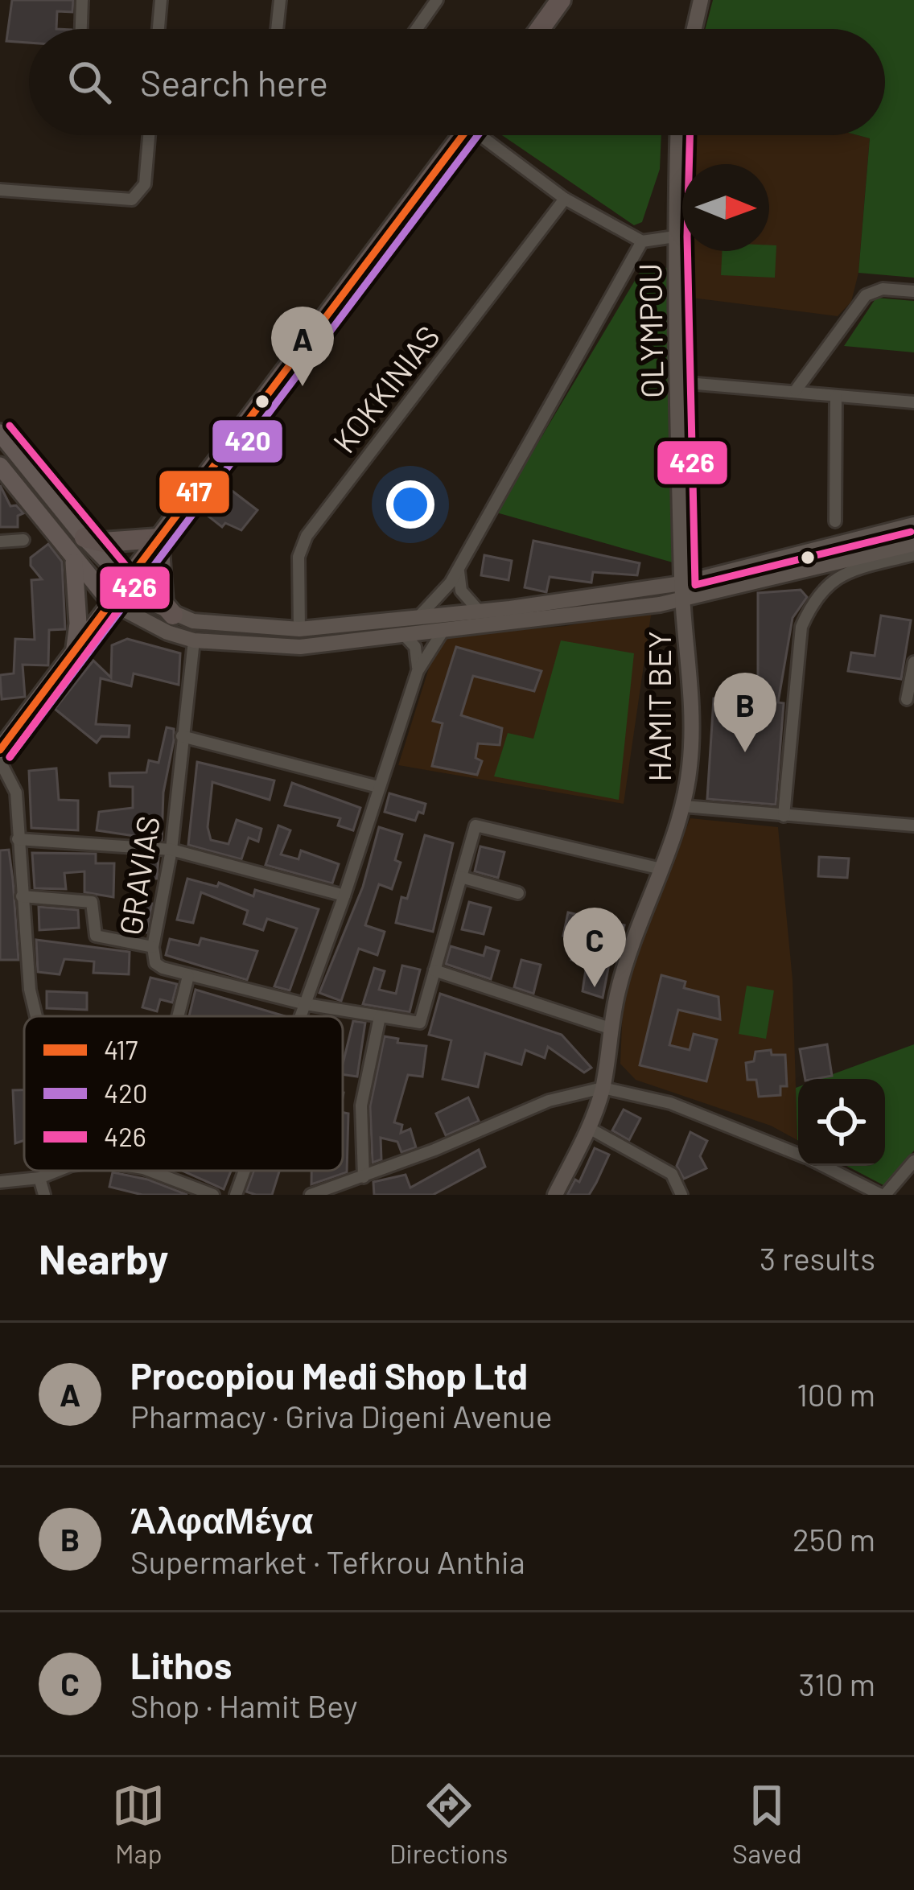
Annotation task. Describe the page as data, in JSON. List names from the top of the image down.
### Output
{
  "streets": {
    "main road": ["OLYMPOU", "HAMIT BEY"],
    "street": ["KOKKINIAS", "GRAVIAS"]
  },
  "crossings": [
    ["OLYMPOU", "HAMIT BEY"]
  ],
  "lines": ["transit line 417", "transit line 420", "transit line 426"],
  "legend": ["417", "420", "426"],
  "north": "right",
  "page": {
    "search": "Search here",
    "pins": ["A", "B", "C"],
    "heading": ["Nearby", "3 results"],
    "list": [
      {
        "mark": "A",
        "name": "Procopiou Medi Shop Ltd",
        "note": "Pharmacy · Griva Digeni Avenue",
        "value": "100 m"
      },
      {
        "mark": "B",
        "name": "ΆλφαΜέγα",
        "note": "Supermarket · Tefkrou Anthia",
        "value": "250 m"
      },
      {
        "mark": "C",
        "name": "Lithos",
        "note": "Shop · Hamit Bey",
        "value": "310 m"
      }
    ],
    "nav": ["Map", "Directions", "Saved"]
  }
}
